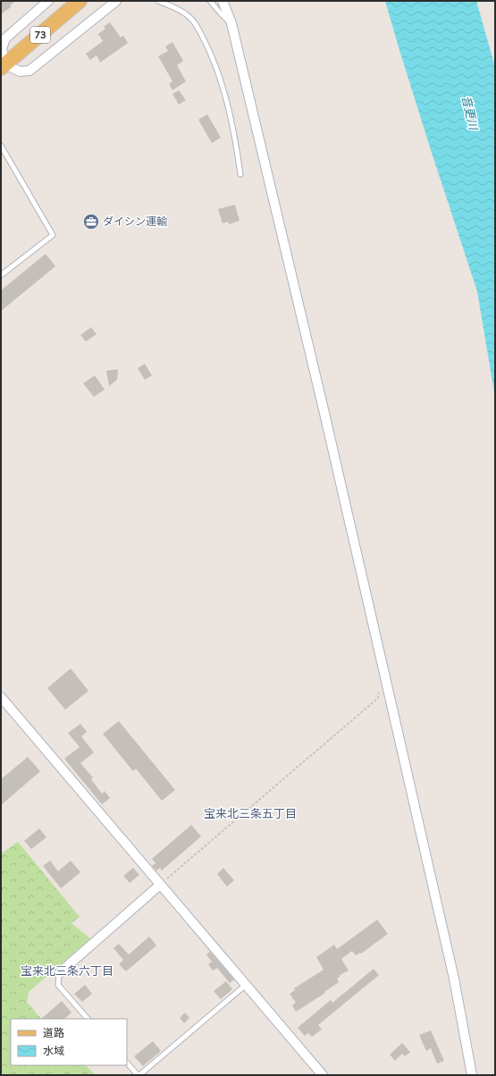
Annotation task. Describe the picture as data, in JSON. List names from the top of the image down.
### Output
{
  "streets": {
    "main road": ["73"]
  },
  "districts": ["宝来北三条五丁目", "宝来北三条六丁目"],
  "water": ["音更川"],
  "places": {
    "office": ["ダイシン運輸"]
  },
  "legend": ["道路", "水域"]
}
